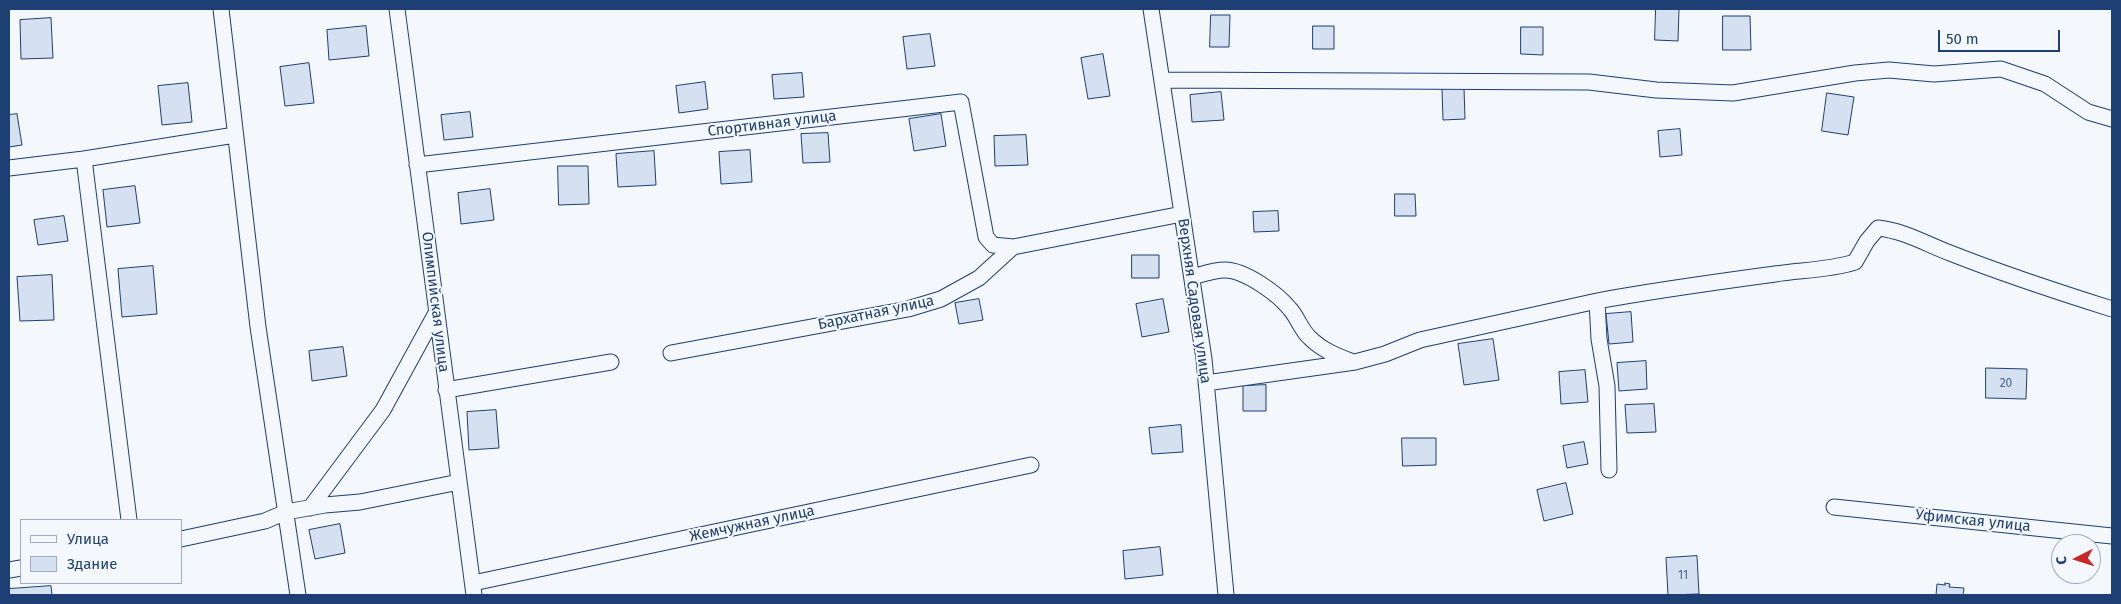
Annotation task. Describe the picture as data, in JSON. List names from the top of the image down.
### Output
{
  "streets": {
    "street": [
      "Спортивная улица",
      "Верхняя Садовая улица",
      "Олимпийская улица",
      "Бархатная улица",
      "Уфимская улица",
      "Жемчужная улица"
    ]
  },
  "crossings": [
    ["Спортивная улица", "Олимпийская улица"],
    ["Спортивная улица", "Бархатная улица"],
    ["Олимпийская улица", "Жемчужная улица"]
  ],
  "house_numbers": ["20", "11"],
  "legend": ["Улица", "Здание"],
  "scale_bar": "50 m",
  "north": "left"
}
